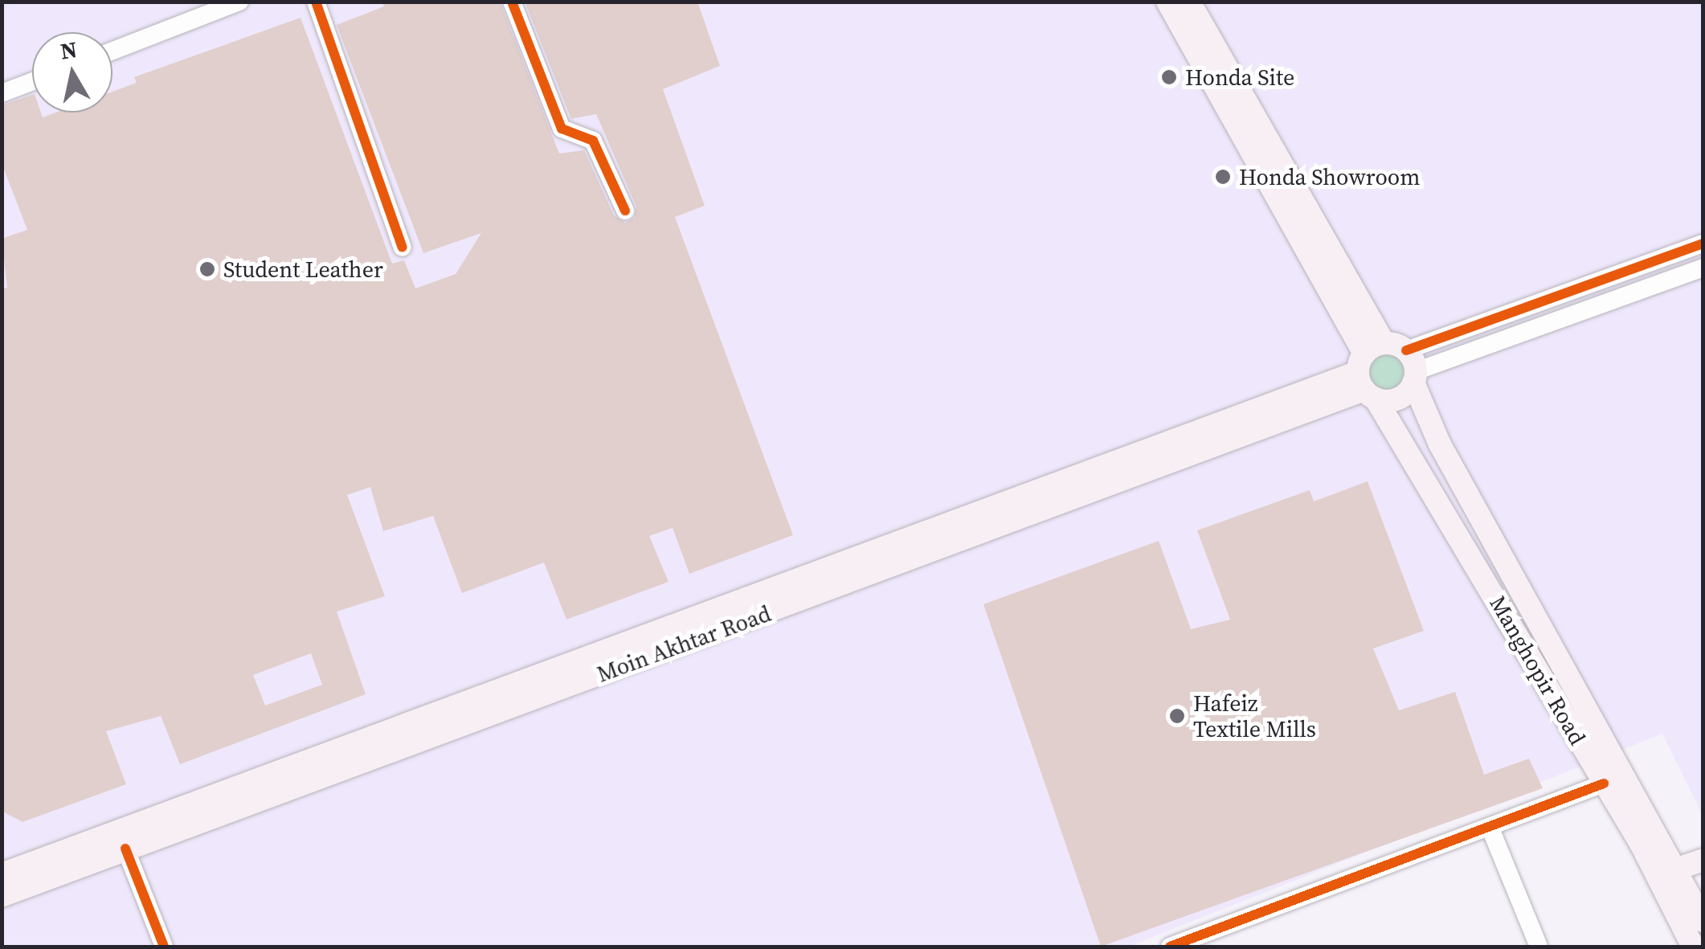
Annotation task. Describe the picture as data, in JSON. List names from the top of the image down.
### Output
{
  "streets": {
    "main road": ["Moin Akhtar Road", "Manghopir Road"]
  },
  "crossings": [
    ["Moin Akhtar Road", "Manghopir Road"]
  ],
  "places": [
    "Honda Site",
    "Honda Showroom",
    "Student Leather",
    "Hafeiz Textile Mills"
  ],
  "north": "top"
}
